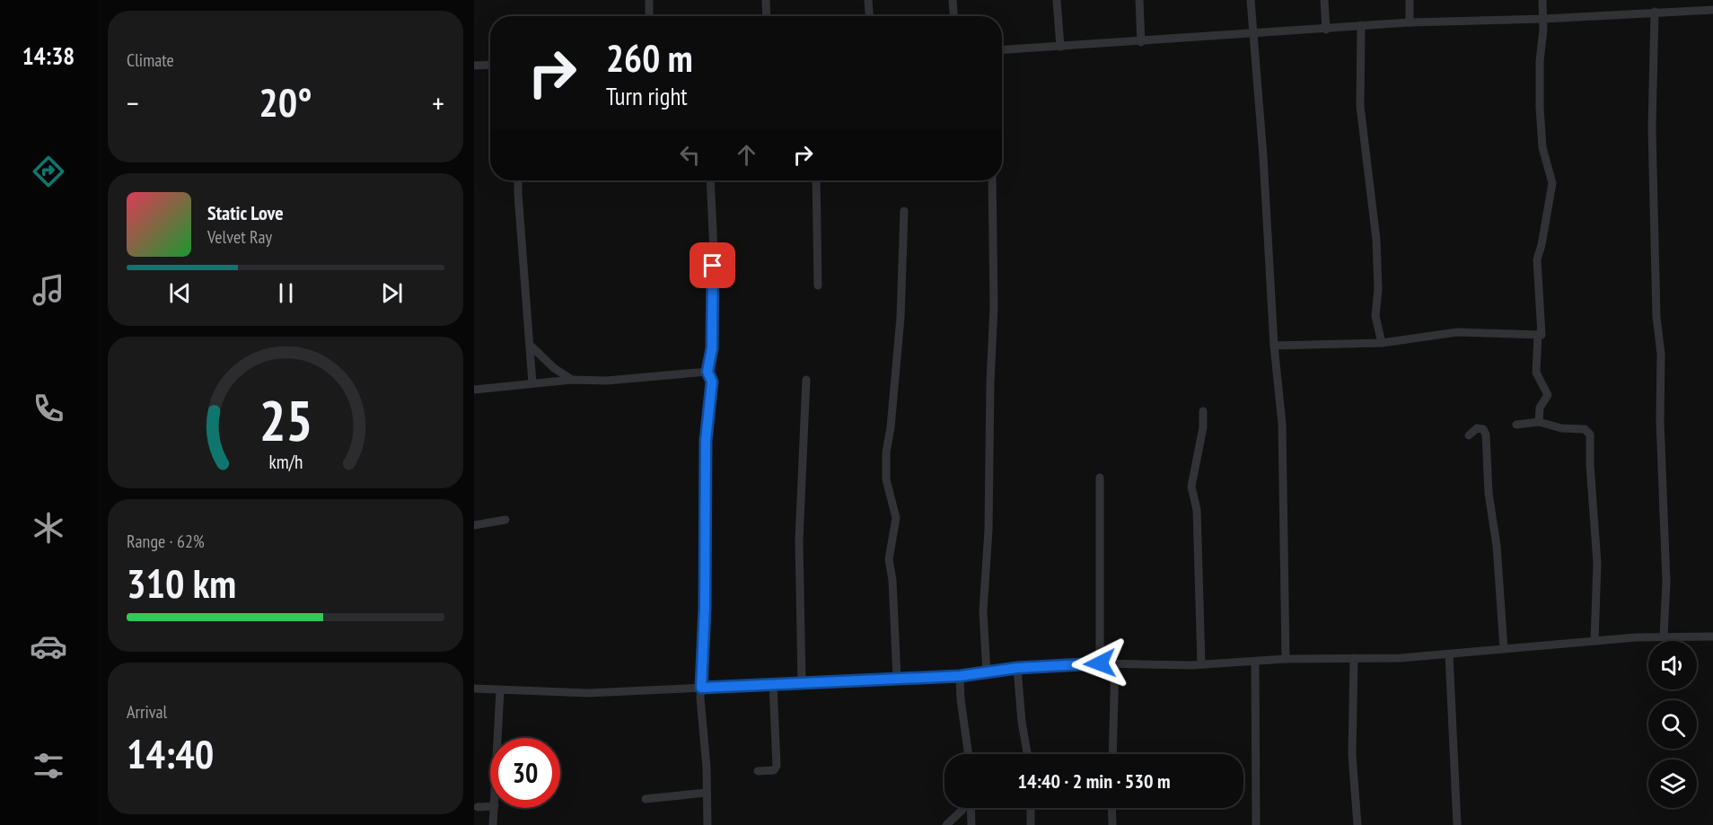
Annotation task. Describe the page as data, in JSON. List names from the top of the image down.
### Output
{
  "page": {
    "tabs": "14:38",
    "tile": [
      "Climate",
      ["Range · 62%", "310 km"],
      ["Arrival", "14:40"]
    ],
    "turn": ["260 m", "Turn right"],
    "heat": ["−", "20°", "+"],
    "song": ["Static Love", "Velvet Ray"],
    "limit": "30",
    "trip": "14:40 · 2 min · 530 m",
    "gauge": ["25", "km/h"]
  }
}
